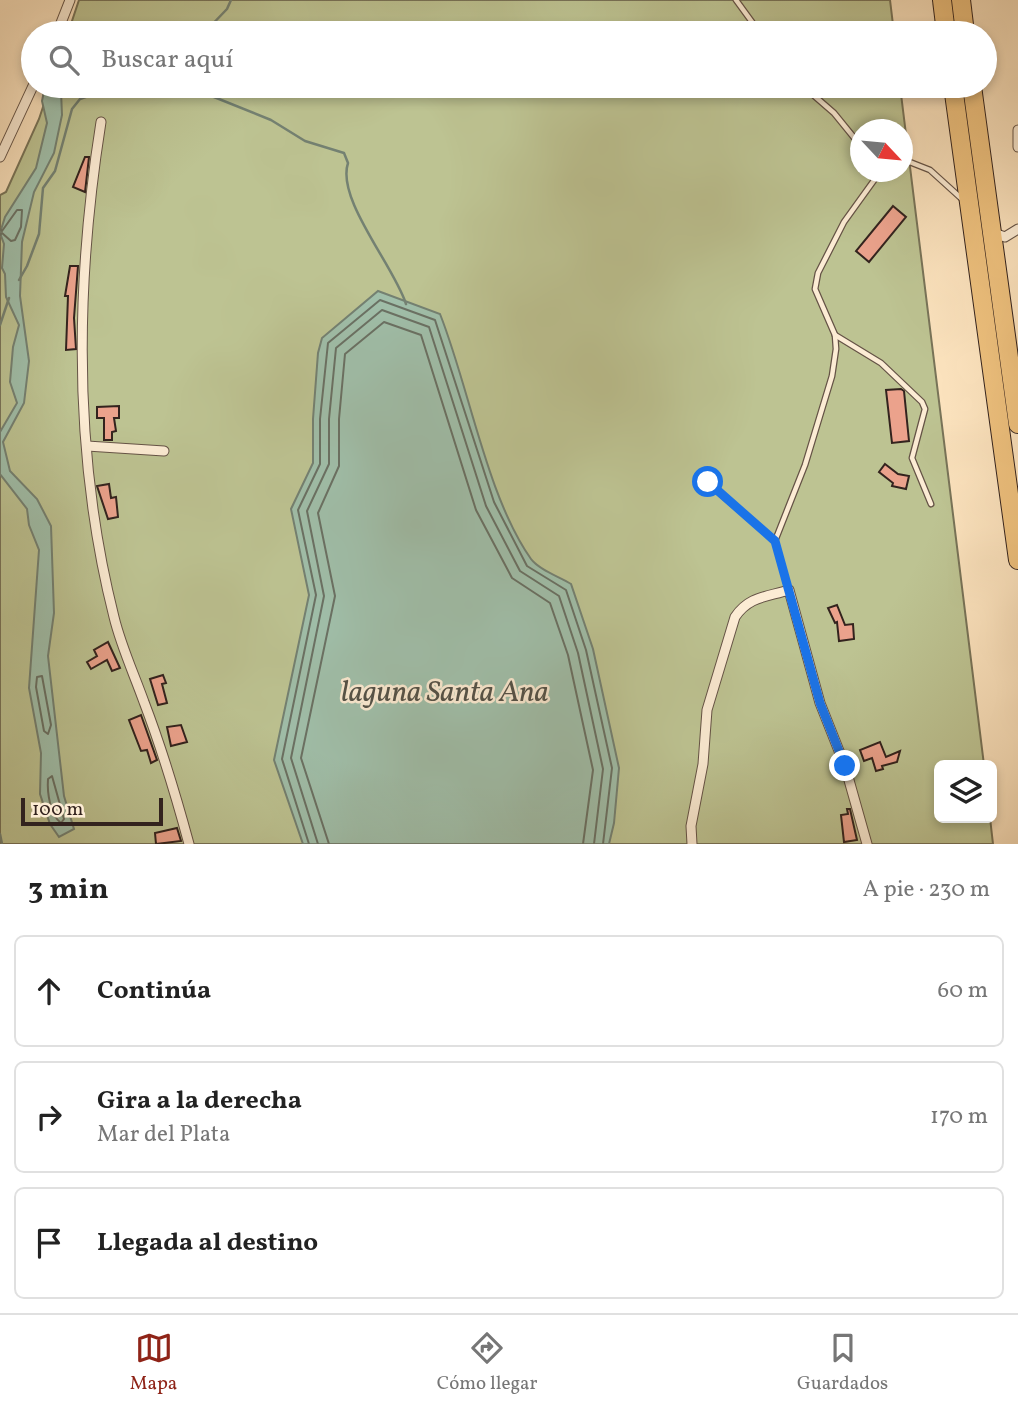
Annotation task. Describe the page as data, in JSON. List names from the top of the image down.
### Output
{
  "water": ["laguna Santa Ana"],
  "scale_bar": "100 m",
  "north": "bottom right",
  "page": {
    "search": "Buscar aquí",
    "scale": "100 m",
    "heading": ["3 min", "A pie · 230 m"],
    "list": [
      ["Continúa", "60 m"],
      ["Gira a la derecha", "Mar del Plata", "170 m"],
      "Llegada al destino"
    ],
    "nav": ["Mapa", "Cómo llegar", "Guardados"]
  }
}
